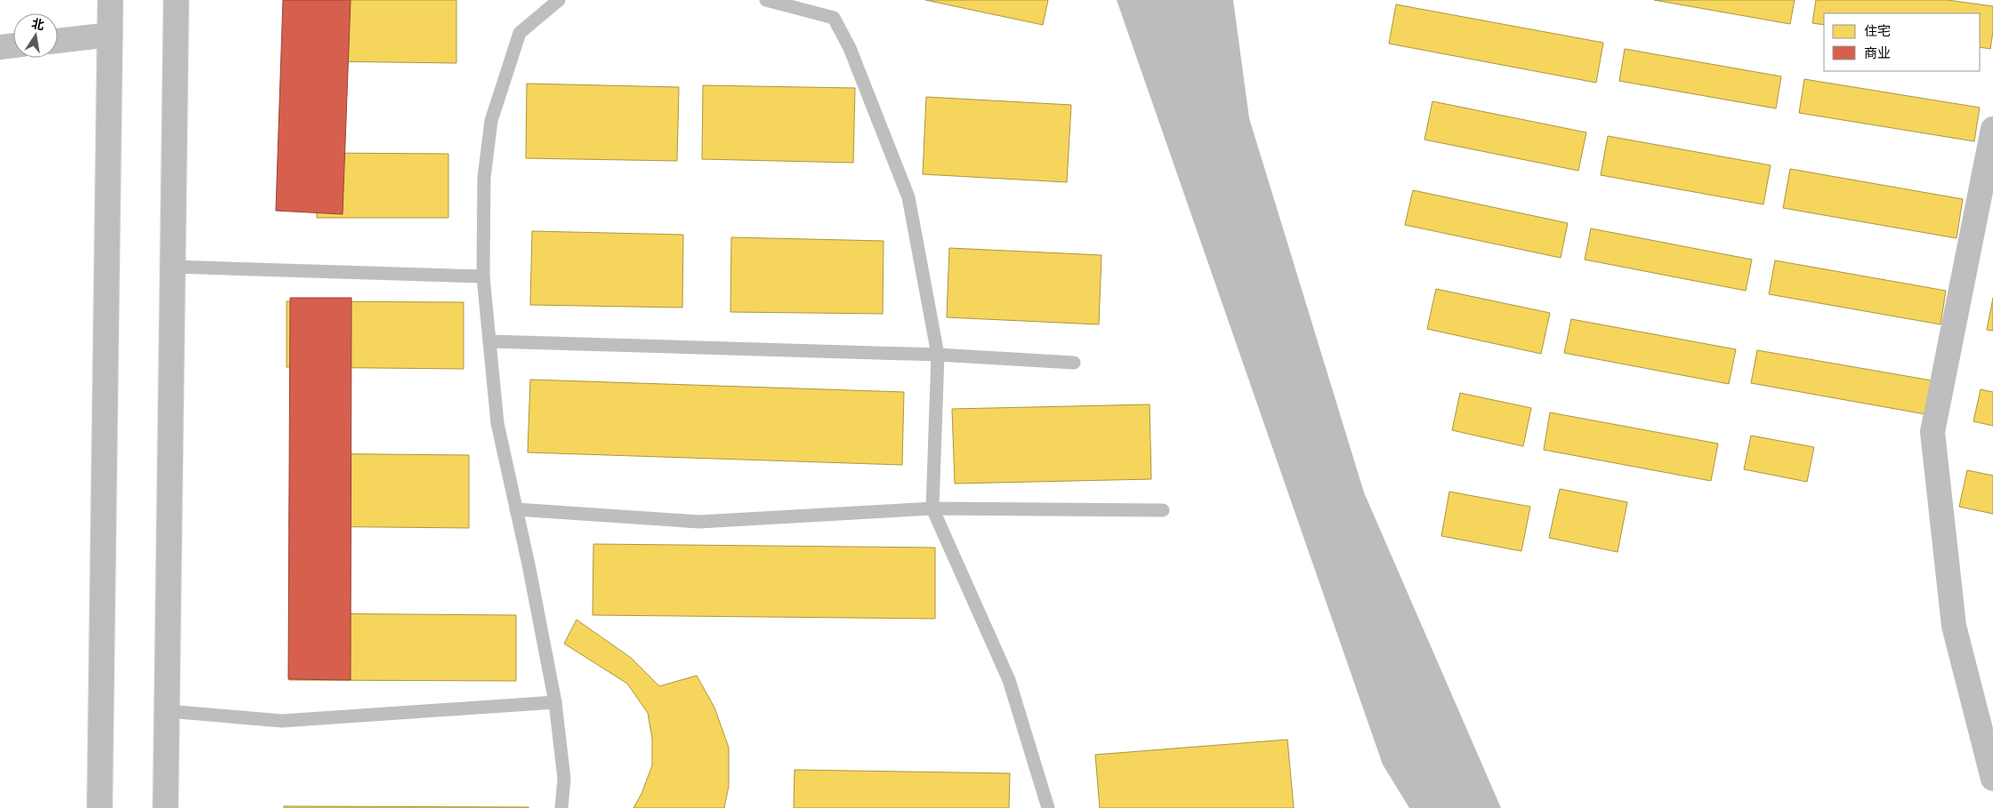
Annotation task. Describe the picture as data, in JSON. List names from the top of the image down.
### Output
{
  "legend": ["住宅", "商业"],
  "north": "top"
}
